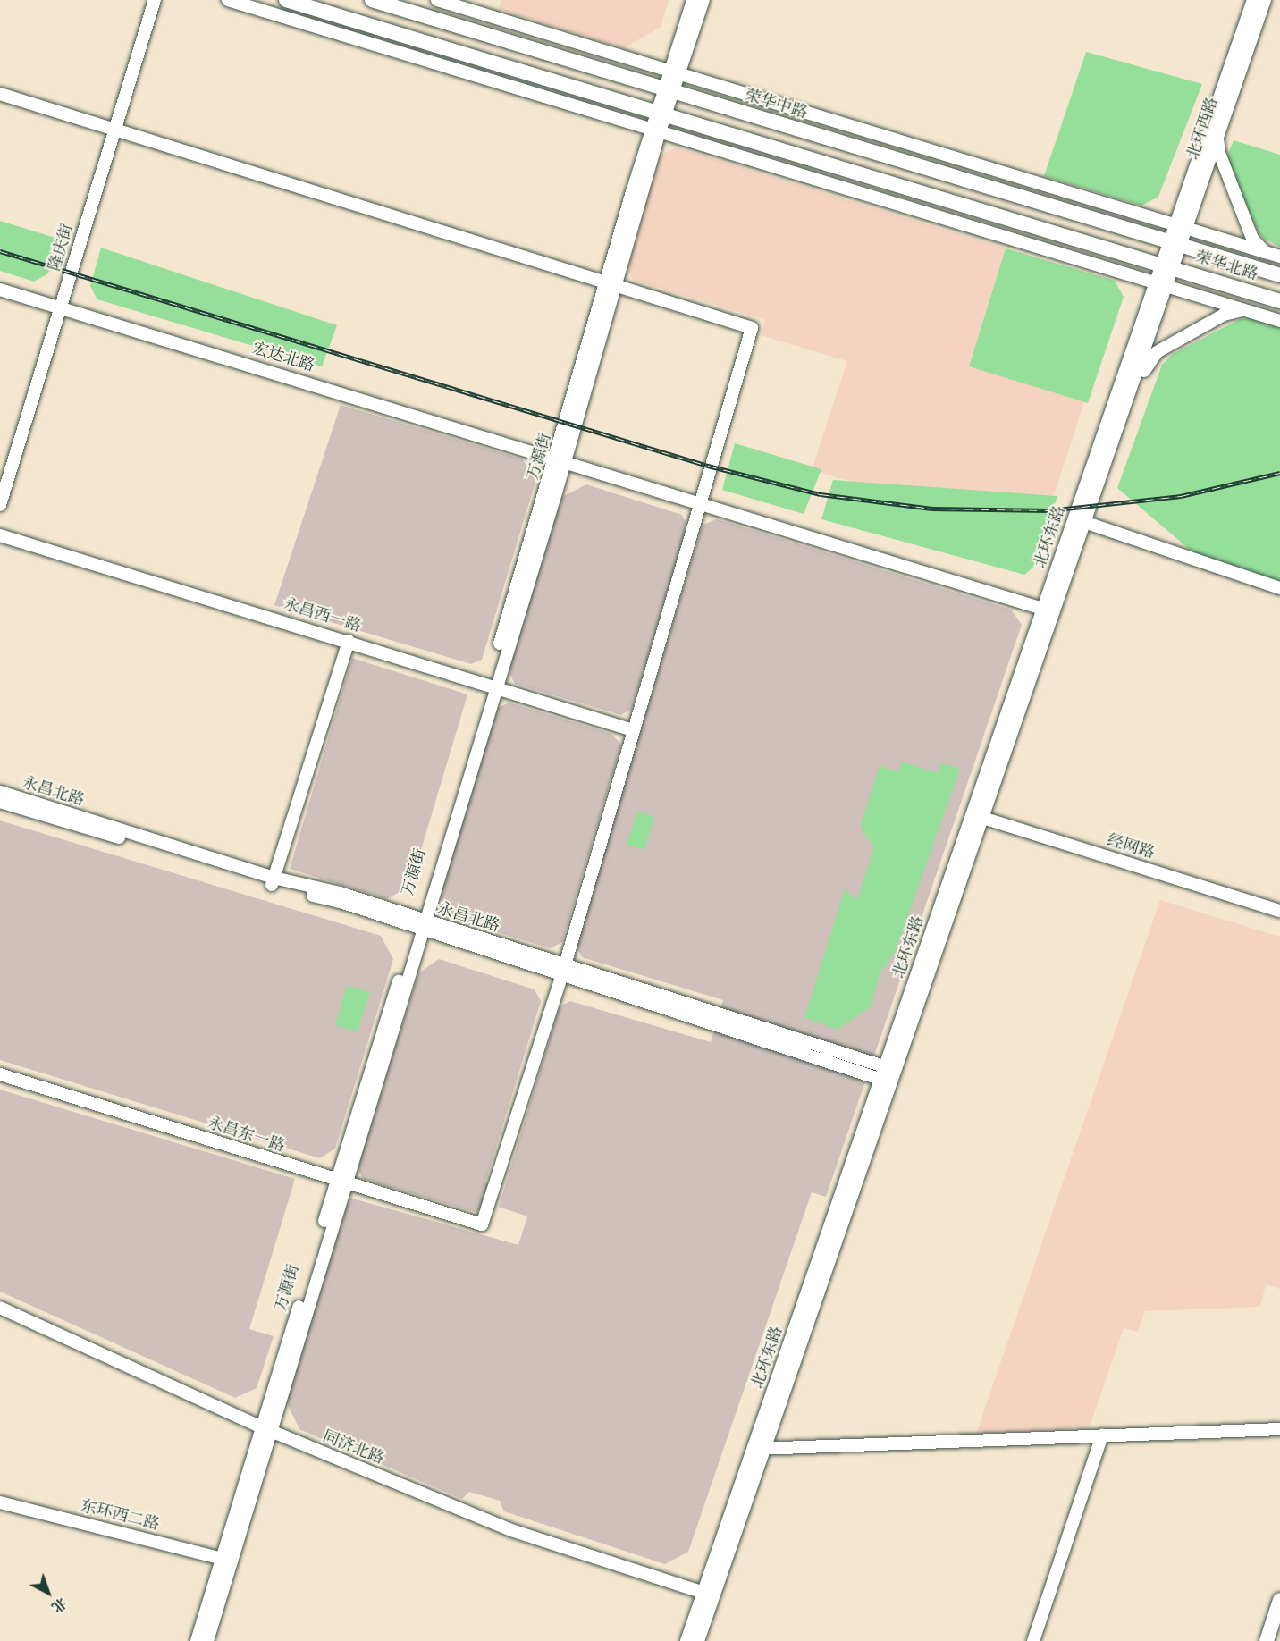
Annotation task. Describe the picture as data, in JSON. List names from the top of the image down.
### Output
{
  "streets": {
    "main road": ["荣华中路", "荣华北路"],
    "street": [
      "北环西路",
      "隆庆街",
      "宏达北路",
      "万源街",
      "北环东路",
      "永昌西一路",
      "永昌北路",
      "经网路",
      "永昌东一路",
      "同济北路",
      "东环西二路"
    ]
  },
  "crossings": [
    ["荣华中路", "北环西路"],
    ["荣华中路", "荣华北路"],
    ["荣华中路", "万源街"],
    ["北环西路", "荣华北路"],
    ["北环西路", "北环东路"],
    ["隆庆街", "宏达北路"],
    ["荣华北路", "北环东路"],
    ["宏达北路", "万源街"],
    ["宏达北路", "北环东路"],
    ["万源街", "永昌西一路"],
    ["万源街", "永昌北路"],
    ["万源街", "永昌东一路"],
    ["万源街", "同济北路"],
    ["万源街", "东环西二路"],
    ["北环东路", "永昌北路"],
    ["北环东路", "经网路"],
    ["北环东路", "同济北路"],
    ["永昌北路", "永昌东一路"]
  ],
  "north": "bottom right"
}
